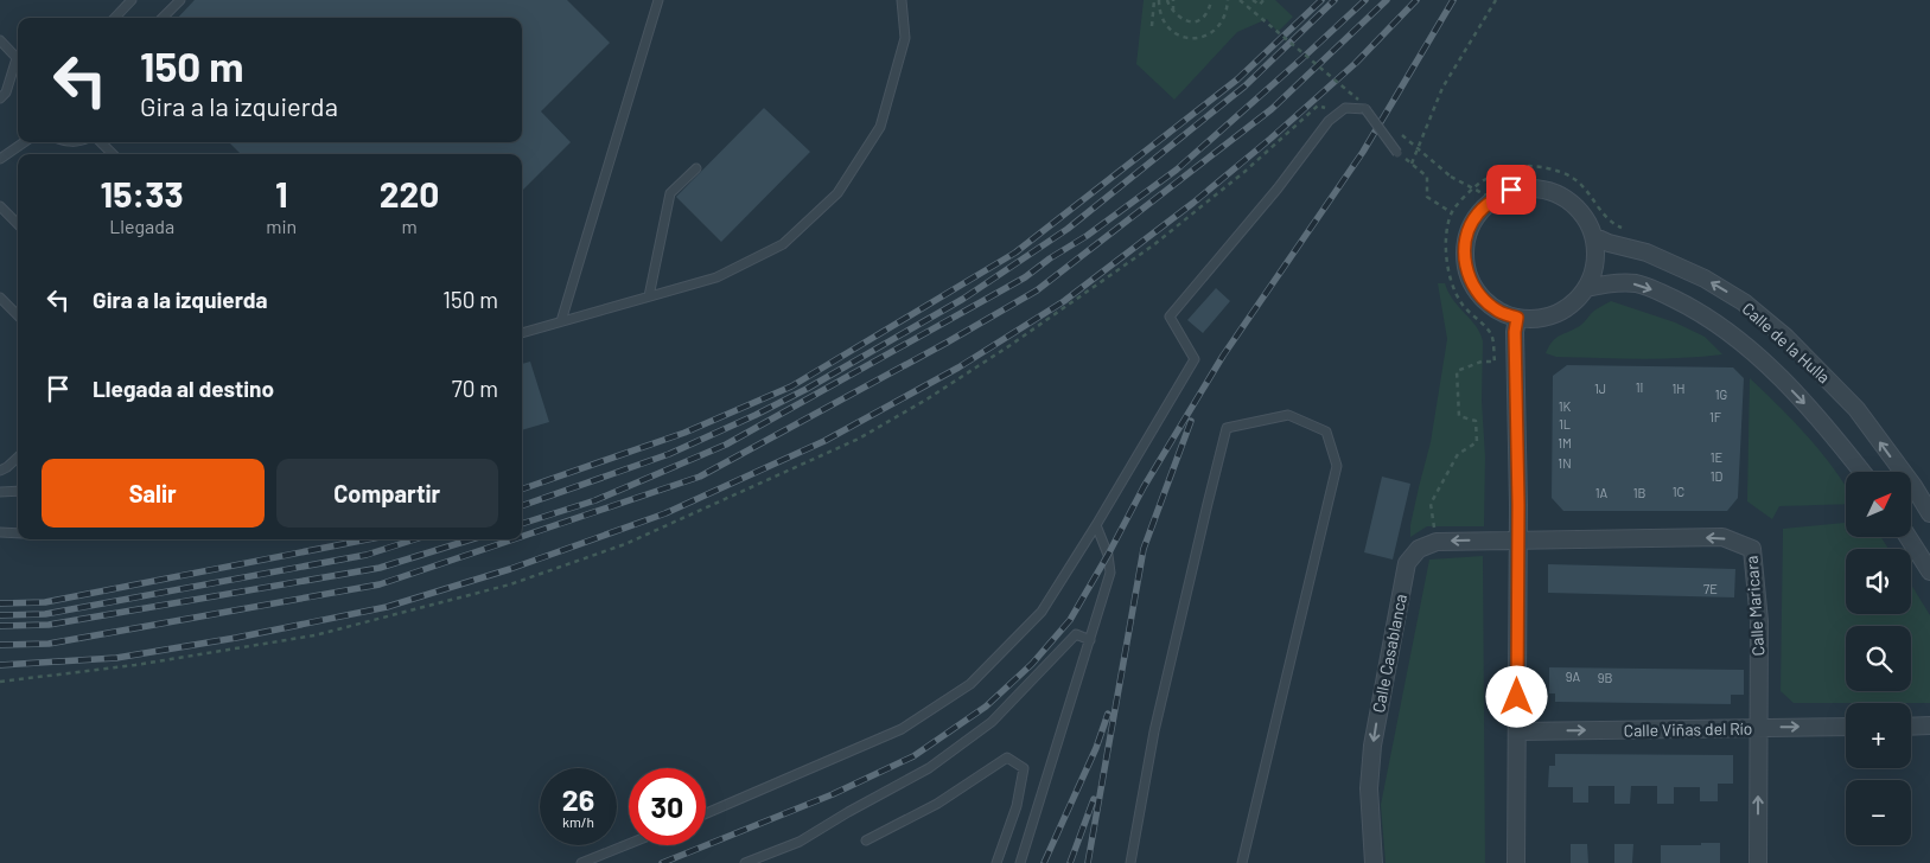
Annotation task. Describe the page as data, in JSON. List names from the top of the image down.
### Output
{
  "streets": {
    "street": [
      "Calle de la Hulla",
      "Calle Maricara",
      "Calle Casablanca",
      "Calle Viñas del Río"
    ]
  },
  "crossings": [
    ["Calle Maricara", "Calle Viñas del Río"]
  ],
  "one_way": ["Calle Viñas del Río"],
  "house_numbers": [
    "1I",
    "1J",
    "1H",
    "1G",
    "1K",
    "1F",
    "1L",
    "1M",
    "1E",
    "1N",
    "1D",
    "1C",
    "1A",
    "1B",
    "7E",
    "9A",
    "9B"
  ],
  "north": "top right",
  "page": {
    "turn": ["150 m", "Gira a la izquierda"],
    "eta": [
      "15:33",
      "Llegada",
      "1",
      "min",
      "220",
      "m"
    ],
    "list": [
      {
        "name": "Gira a la izquierda",
        "value": "150 m"
      },
      {
        "name": "Llegada al destino",
        "value": "70 m"
      }
    ],
    "buttons": ["Salir", "Compartir"],
    "map_buttons": ["+", "−"],
    "speed": "26 km/h",
    "limit": "30"
  }
}
